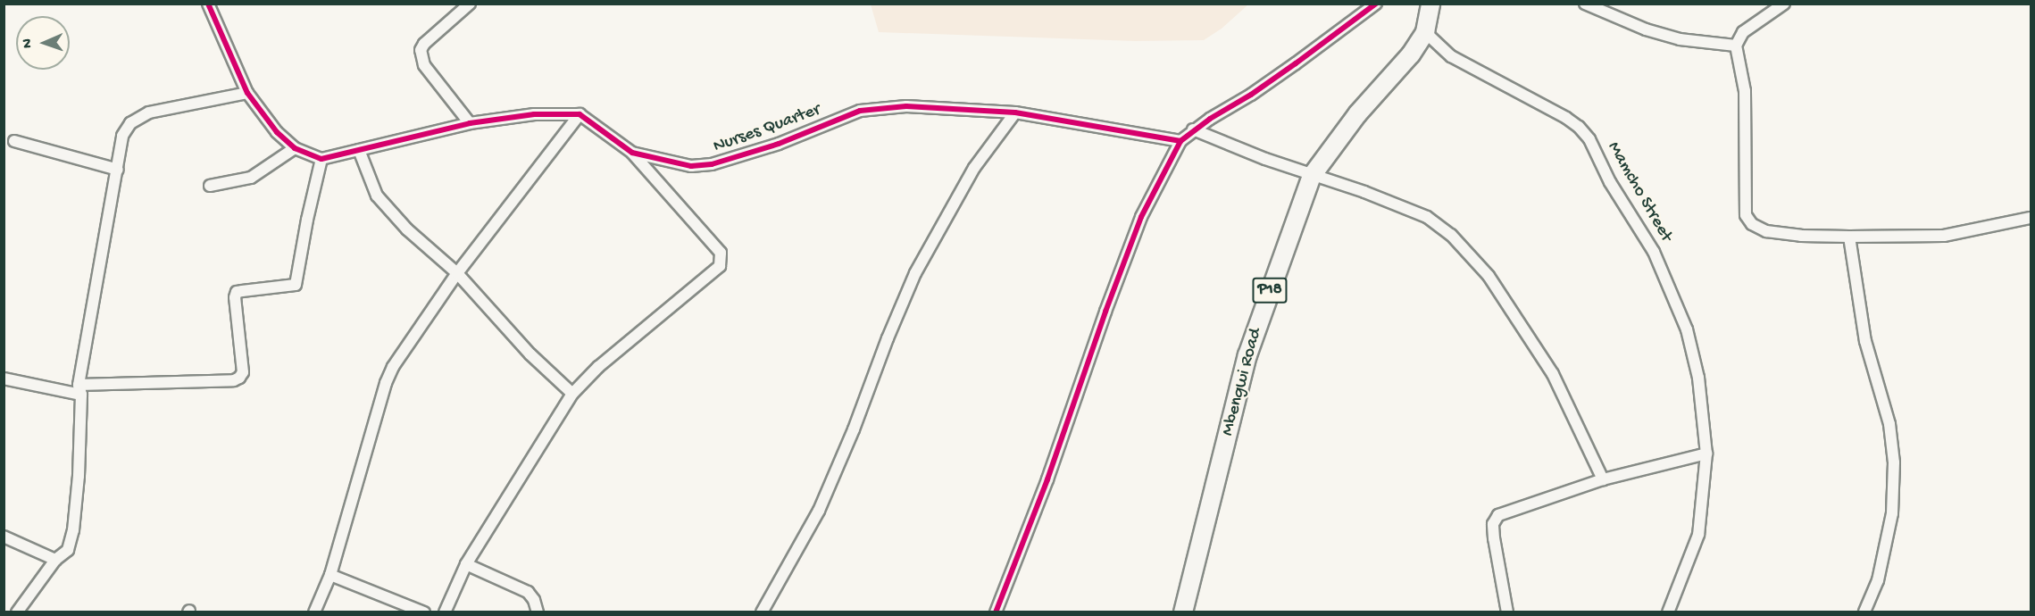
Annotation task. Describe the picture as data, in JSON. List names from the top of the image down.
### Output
{
  "streets": {
    "main road": ["P18", "Mbengwi Road"],
    "street": ["Nurses Quarter", "Mamcho Street"]
  },
  "crossings": [
    ["Mamcho Street", "Mbengwi Road"]
  ],
  "north": "left"
}
